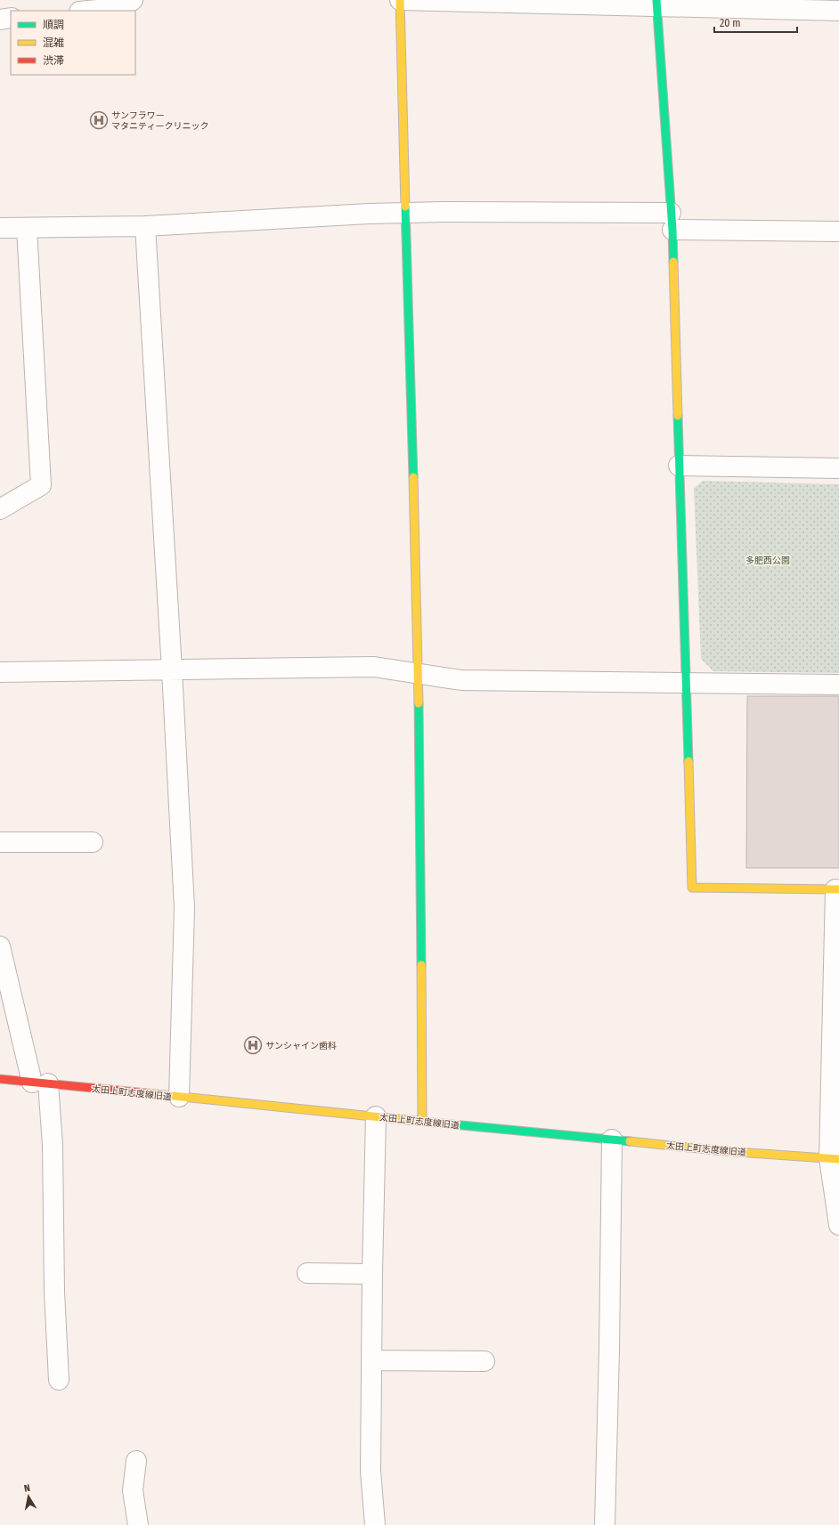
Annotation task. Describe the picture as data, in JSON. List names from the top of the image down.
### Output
{
  "streets": {
    "street": ["太田上町志度線旧道"]
  },
  "parks": ["多肥西公園"],
  "places": {
    "hospital": ["サンフラワー マタニティークリニック", "サンシャイン歯科"]
  },
  "legend": ["順調", "混雑", "渋滞"],
  "scale_bar": "20 m",
  "north": "top"
}
